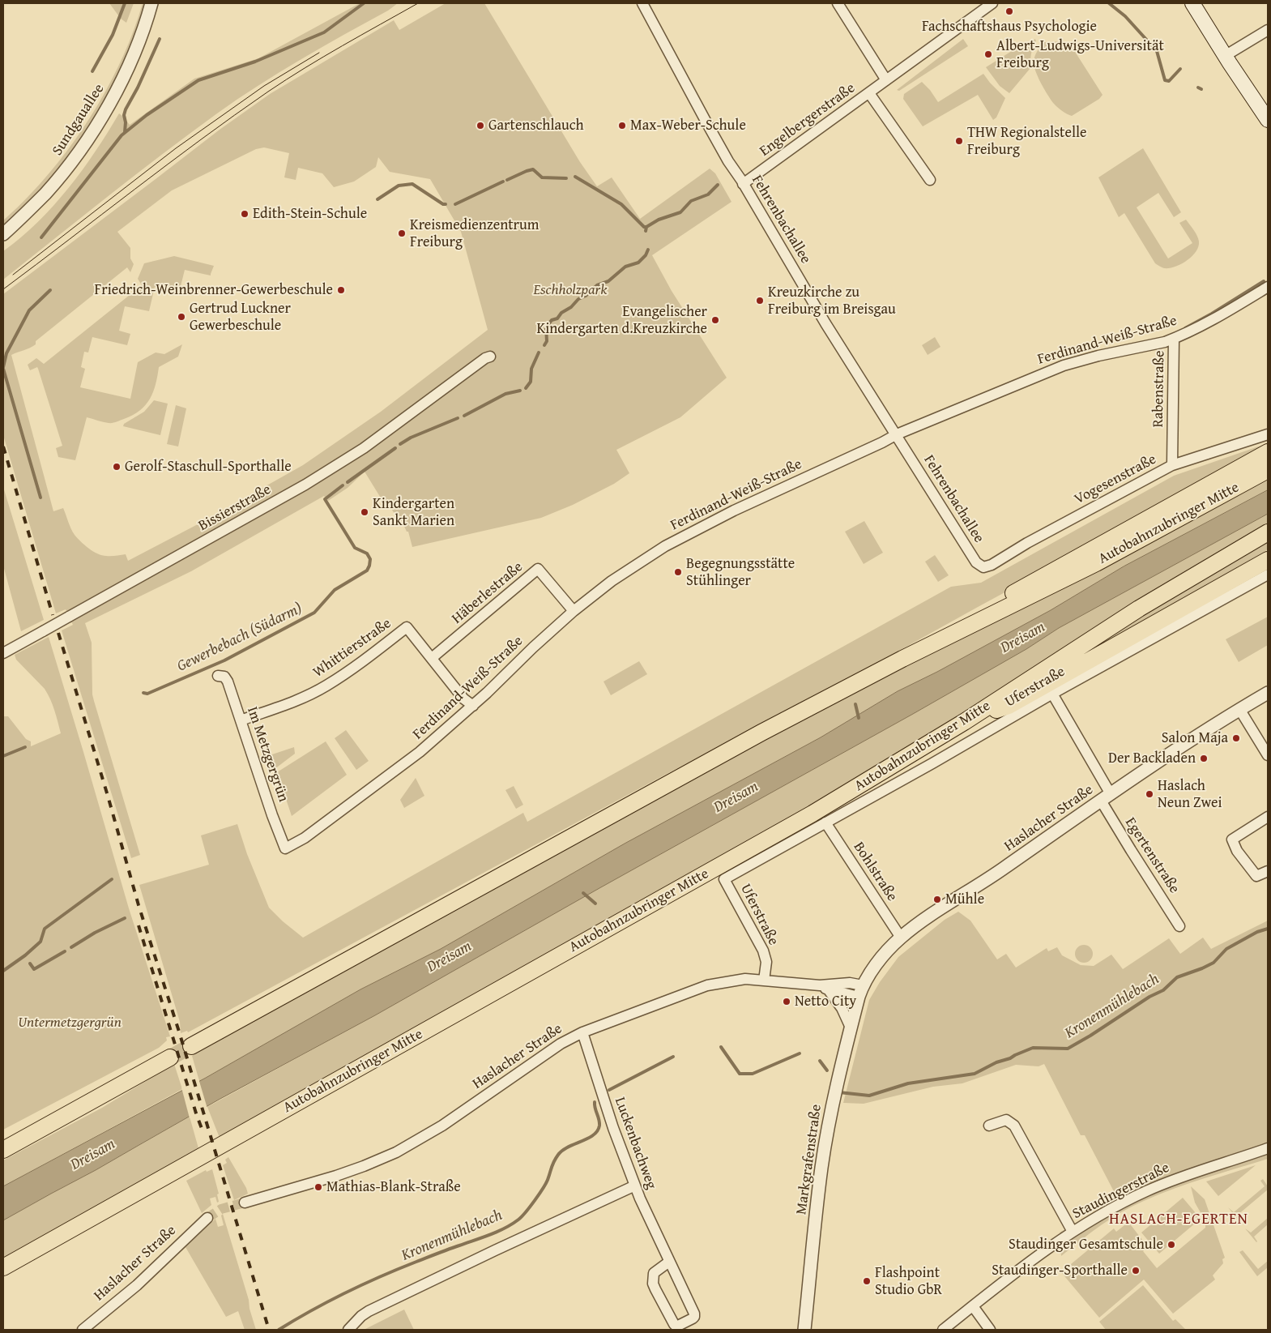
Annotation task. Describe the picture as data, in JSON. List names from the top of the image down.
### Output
{
  "streets": {
    "highway": ["Autobahnzubringer Mitte"],
    "street": [
      "Sundgauallee",
      "Engelbergerstraße",
      "Fehrenbachallee",
      "Ferdinand-Weiß-Straße",
      "Rabenstraße",
      "Vogesenstraße",
      "Bissierstraße",
      "Häberlestraße",
      "Whittierstraße",
      "Uferstraße",
      "Im Metzgergrün",
      "Haslacher Straße",
      "Egertenstraße",
      "Bohlstraße",
      "Luckenbachweg",
      "Markgrafenstraße",
      "Staudingerstraße"
    ]
  },
  "crossings": [
    ["Engelbergerstraße", "Fehrenbachallee"],
    ["Fehrenbachallee", "Ferdinand-Weiß-Straße"],
    ["Fehrenbachallee", "Vogesenstraße"],
    ["Ferdinand-Weiß-Straße", "Rabenstraße"],
    ["Ferdinand-Weiß-Straße", "Häberlestraße"],
    ["Ferdinand-Weiß-Straße", "Whittierstraße"],
    ["Ferdinand-Weiß-Straße", "Im Metzgergrün"],
    ["Rabenstraße", "Vogesenstraße"],
    ["Häberlestraße", "Whittierstraße"],
    ["Whittierstraße", "Im Metzgergrün"],
    ["Uferstraße", "Haslacher Straße"],
    ["Uferstraße", "Egertenstraße"],
    ["Uferstraße", "Bohlstraße"],
    ["Haslacher Straße", "Egertenstraße"],
    ["Haslacher Straße", "Bohlstraße"],
    ["Haslacher Straße", "Luckenbachweg"],
    ["Haslacher Straße", "Markgrafenstraße"]
  ],
  "districts": ["HASLACH-EGERTEN"],
  "water": ["Gewerbebach (Südarm)", "Dreisam", "Kronenmühlebach"],
  "parks": ["Eschholzpark", "Untermetzgergrün"],
  "places": [
    "Fachschaftshaus Psychologie",
    "Albert-Ludwigs-Universität Freiburg",
    "Gartenschlauch",
    "Max-Weber-Schule",
    "THW Regionalstelle Freiburg",
    "Edith-Stein-Schule",
    "Kreismedienzentrum Freiburg",
    "Friedrich-Weinbrenner-Gewerbeschule",
    "Kreuzkirche zu Freiburg im Breisgau",
    "Gertrud Luckner Gewerbeschule",
    "Evangelischer Kindergarten d.Kreuzkirche",
    "Gerolf-Staschull-Sporthalle",
    "Kindergarten Sankt Marien",
    "Begegnungsstätte Stühlinger",
    "Salon Maja",
    "Der Backladen",
    "Haslach Neun Zwei",
    "Mühle",
    "Netto City",
    "Mathias-Blank-Straße",
    "Staudinger Gesamtschule",
    "Staudinger-Sporthalle",
    "Flashpoint Studio GbR"
  ]
}
